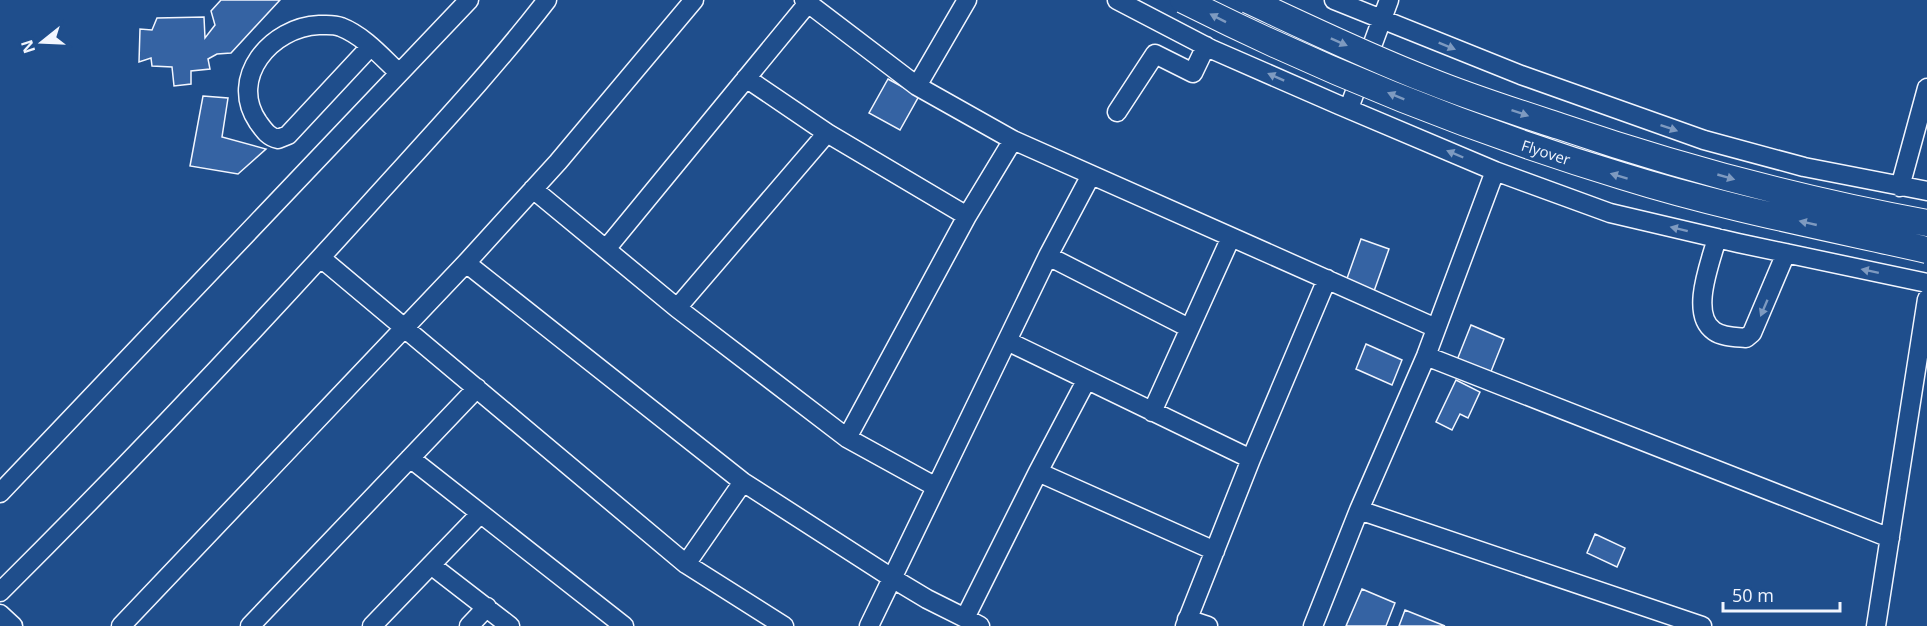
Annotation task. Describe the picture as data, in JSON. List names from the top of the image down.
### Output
{
  "streets": {
    "highway": ["Flyover"]
  },
  "scale_bar": "50 m",
  "north": "left"
}
